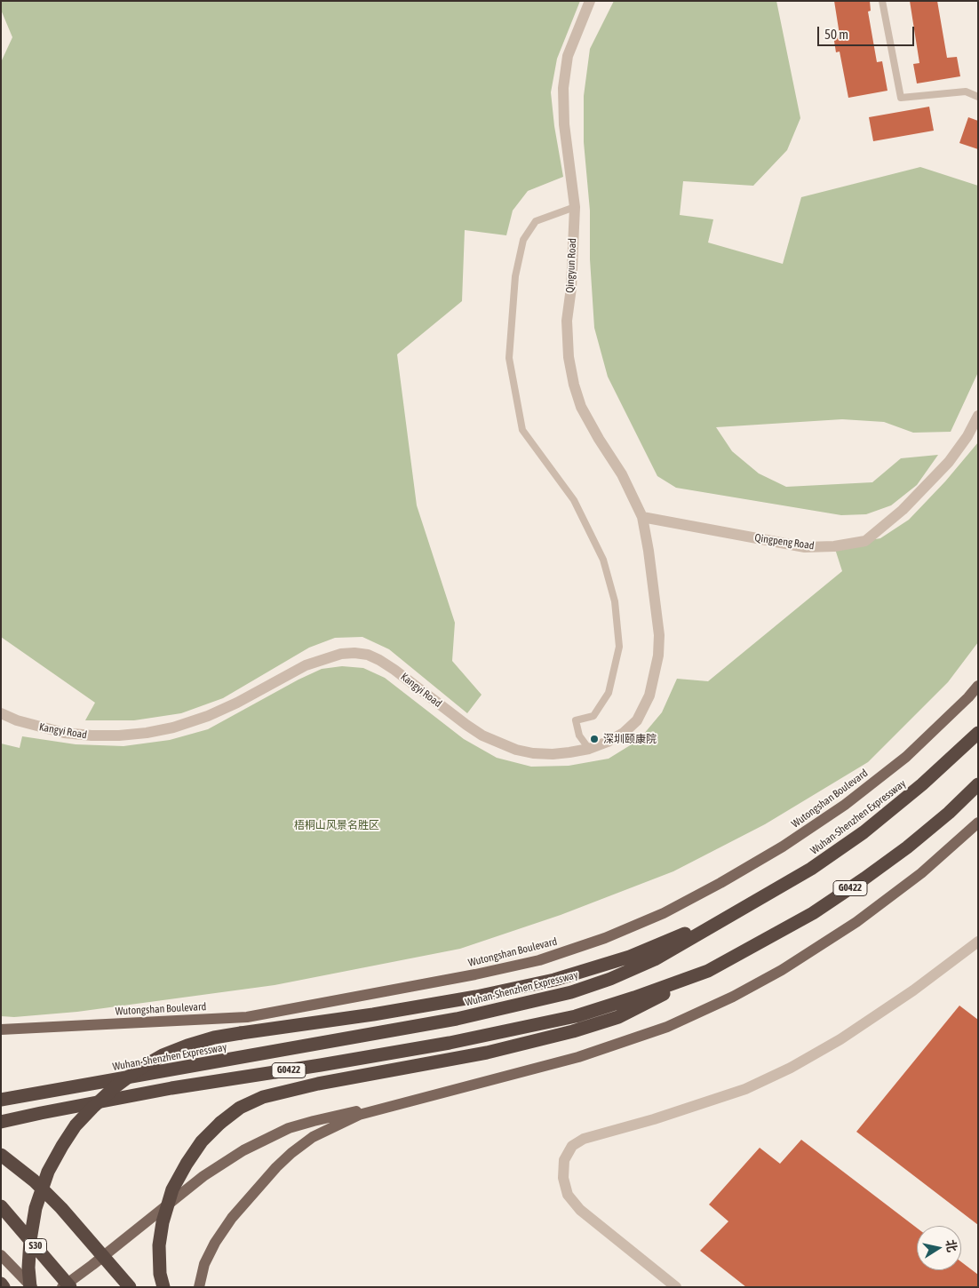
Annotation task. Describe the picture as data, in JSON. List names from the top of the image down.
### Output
{
  "streets": {
    "highway": ["Wuhan-Shenzhen Expressway", "G0422", "S30"],
    "main road": ["Wutongshan Boulevard"],
    "street": ["Qingyun Road", "Qingpeng Road", "Kangyi Road"]
  },
  "crossings": [
    ["Qingyun Road", "Qingpeng Road"],
    ["Qingyun Road", "Kangyi Road"],
    ["Qingpeng Road", "Kangyi Road"]
  ],
  "parks": ["梧桐山风景名胜区"],
  "places": ["深圳颐康院"],
  "scale_bar": "50 m",
  "north": "right"
}
